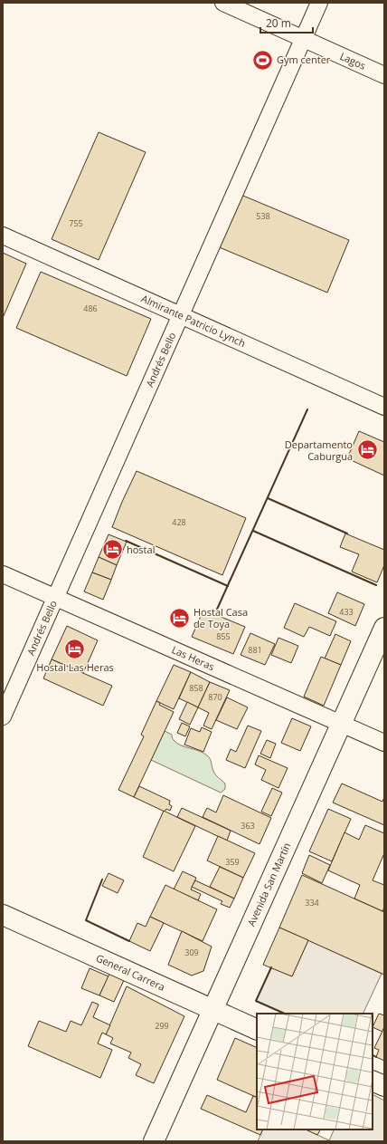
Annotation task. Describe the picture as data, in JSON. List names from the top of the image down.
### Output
{
  "streets": {
    "main road": ["Avenida San Martín", "General Carrera"],
    "street": [
      "Lagos",
      "Almirante Patricio Lynch",
      "Andrés Bello",
      "Las Heras"
    ]
  },
  "crossings": [
    ["Lagos", "Andrés Bello"],
    ["Almirante Patricio Lynch", "Andrés Bello"],
    ["Andrés Bello", "Las Heras"],
    ["Las Heras", "Avenida San Martín"],
    ["Avenida San Martín", "General Carrera"]
  ],
  "places": {
    "sports": ["Gym center"],
    "hotel": [
      "Departamento Caburgua",
      "hostal",
      "Hostal Casa de Toya",
      "Hostal Las Heras"
    ]
  },
  "house_numbers": [
    "538",
    "755",
    "486",
    "428",
    "433",
    "855",
    "881",
    "858",
    "870",
    "363",
    "359",
    "334",
    "309",
    "299"
  ],
  "scale_bar": "20 m"
}
